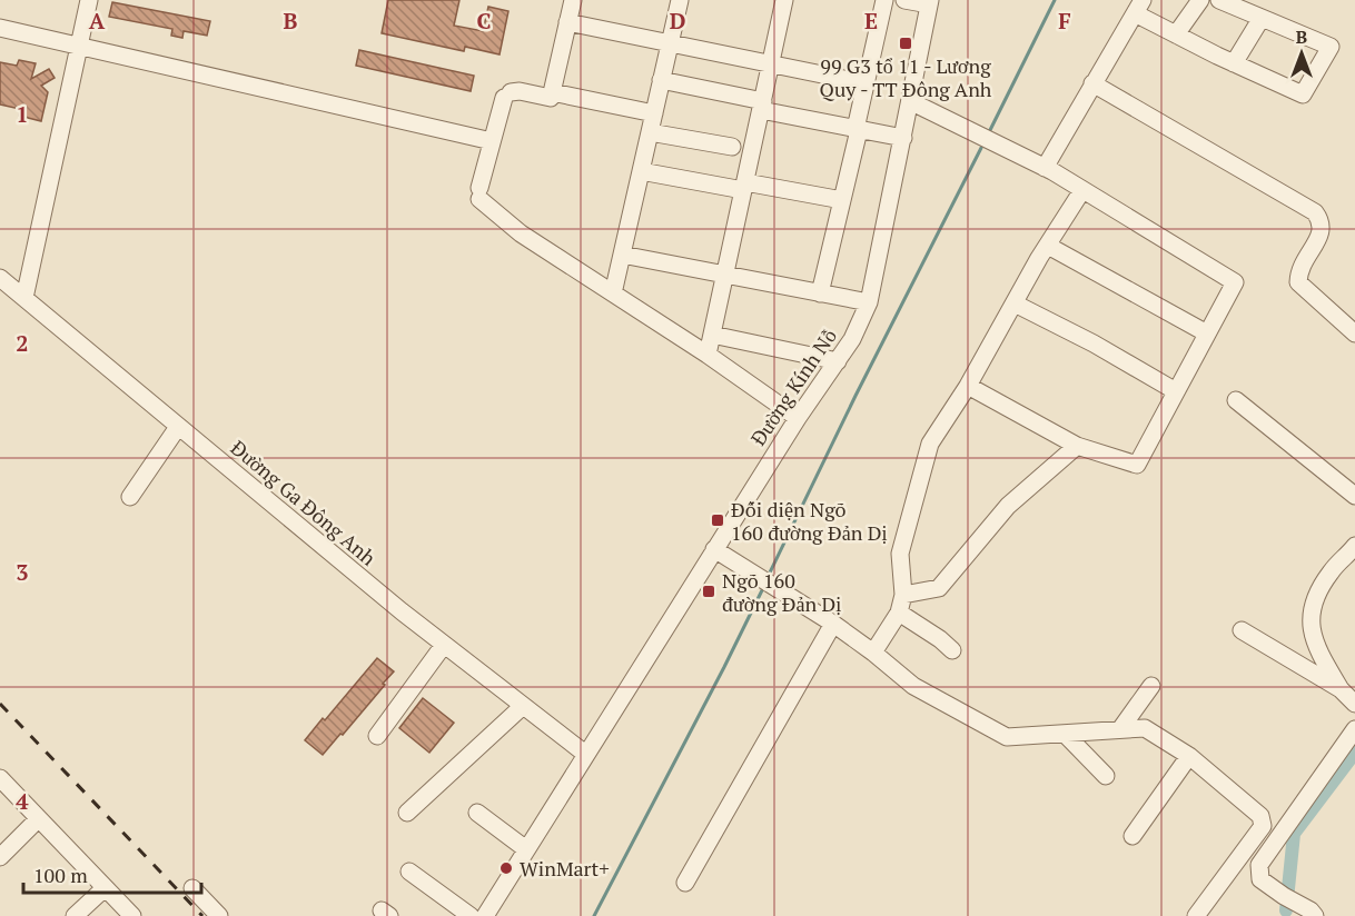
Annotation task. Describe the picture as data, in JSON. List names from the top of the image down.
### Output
{
  "streets": {
    "street": ["Đường Kính Nỗ", "Đường Ga Đông Anh"]
  },
  "crossings": [
    ["Đường Kính Nỗ", "Đường Ga Đông Anh"]
  ],
  "places": {
    "transit": ["99 G3 tổ 11 - Lương Quy - TT Đông Anh", "Đối diện Ngõ 160 đường Đản Dị", "Ngõ 160 đường Đản Dị"],
    "other": ["WinMart+"]
  },
  "scale_bar": "100 m",
  "north": "top",
  "grid": {
    "columns": [
      "A",
      "B",
      "C",
      "D",
      "E",
      "F"
    ],
    "rows": [
      "1",
      "2",
      "3",
      "4"
    ]
  }
}
